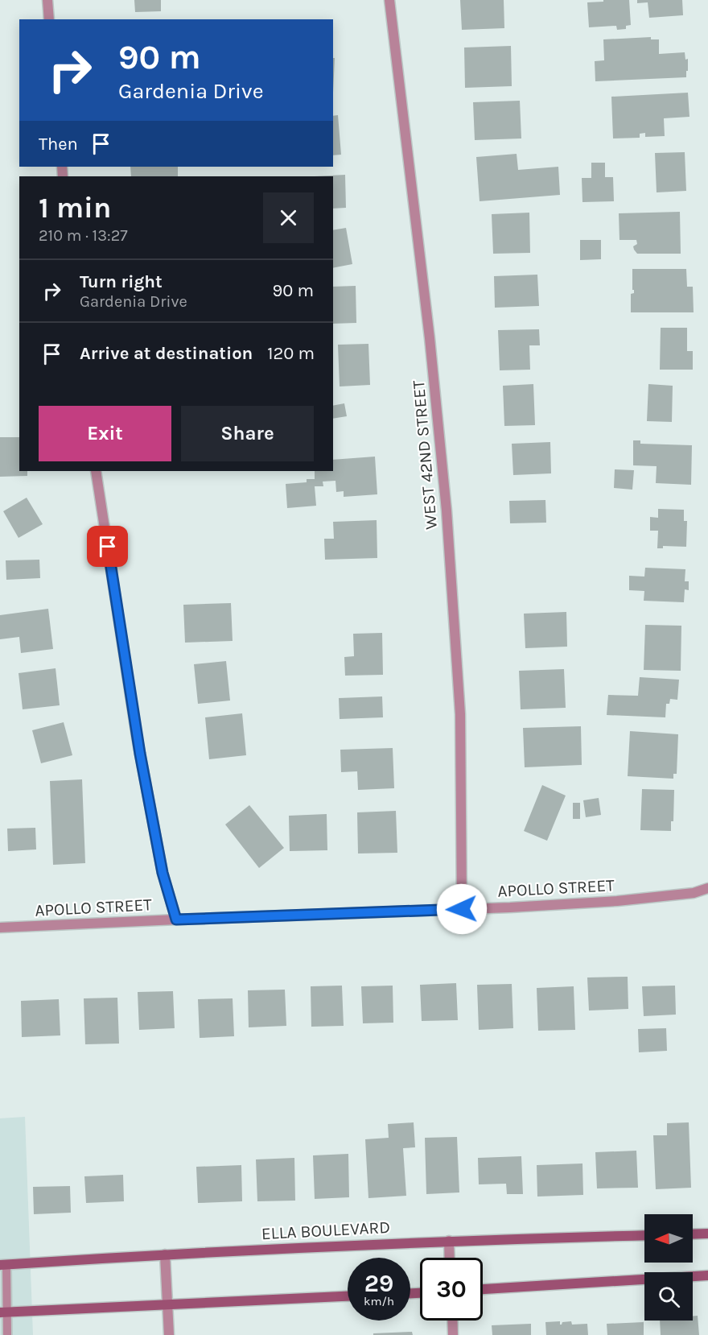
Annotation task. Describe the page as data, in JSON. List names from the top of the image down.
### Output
{
  "streets": {
    "main road": ["ELLA BOULEVARD"],
    "street": ["WEST 42ND STREET", "APOLLO STREET"]
  },
  "crossings": [
    ["WEST 42ND STREET", "APOLLO STREET"]
  ],
  "north": "left",
  "page": {
    "turn": ["90 m", "Gardenia Drive"],
    "then": "Then",
    "heading": ["1 min", "210 m · 13:27"],
    "list": [
      {
        "name": "Turn right",
        "note": "Gardenia Drive",
        "value": "90 m"
      },
      {
        "name": "Arrive at destination",
        "value": "120 m"
      }
    ],
    "buttons": ["Exit", "Share"],
    "speed": "29 km/h",
    "limit": "30"
  }
}
